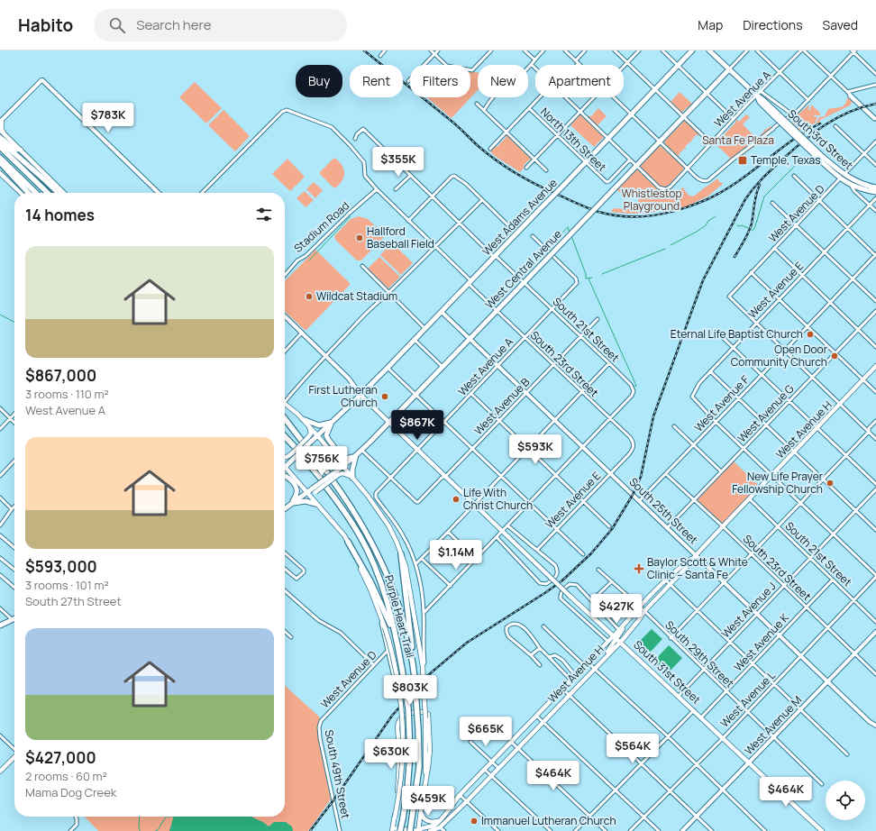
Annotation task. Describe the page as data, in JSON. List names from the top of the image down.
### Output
{
  "streets": {
    "highway": ["Purple Heart Trail"],
    "main road": [
      "South 3rd Street",
      "West Adams Avenue",
      "West Central Avenue",
      "West Avenue H",
      "South 31st Street"
    ],
    "street": [
      "West Avenue A",
      "North 13th Street",
      "West Avenue D",
      "Stadium Road",
      "West Avenue E",
      "South 21st Street",
      "South 23rd Street",
      "West Avenue F",
      "West Avenue B",
      "West Avenue G",
      "South 25th Street",
      "West Avenue J",
      "West Avenue K",
      "South 29th Street",
      "West Avenue L",
      "West Avenue M",
      "South 49th Street"
    ]
  },
  "crossings": [
    ["West Avenue A", "South 3rd Street"],
    ["West Avenue A", "West Central Avenue"],
    ["West Avenue A", "South 21st Street"],
    ["West Avenue A", "South 23rd Street"],
    ["West Avenue A", "West Avenue B"],
    ["West Avenue A", "South 25th Street"],
    ["West Avenue A", "South 31st Street"],
    ["North 13th Street", "West Adams Avenue"],
    ["South 3rd Street", "West Avenue D"],
    ["South 3rd Street", "West Central Avenue"],
    ["South 3rd Street", "West Avenue E"],
    ["West Avenue D", "West Avenue E"],
    ["West Avenue D", "South 49th Street"],
    ["West Adams Avenue", "South 21st Street"],
    ["West Adams Avenue", "South 23rd Street"],
    ["West Adams Avenue", "South 25th Street"],
    ["West Adams Avenue", "South 31st Street"],
    ["Stadium Road", "South 23rd Street"],
    ["West Central Avenue", "South 21st Street"],
    ["West Central Avenue", "South 23rd Street"],
    ["West Central Avenue", "South 25th Street"],
    ["West Central Avenue", "South 31st Street"],
    ["West Avenue E", "South 23rd Street"],
    ["West Avenue E", "West Avenue F"],
    ["West Avenue E", "South 25th Street"],
    ["South 21st Street", "South 23rd Street"],
    ["South 21st Street", "West Avenue B"],
    ["South 21st Street", "West Avenue H"],
    ["South 21st Street", "West Avenue J"],
    ["South 21st Street", "West Avenue K"],
    ["South 21st Street", "West Avenue L"],
    ["South 23rd Street", "West Avenue F"],
    ["South 23rd Street", "West Avenue B"],
    ["South 23rd Street", "West Avenue G"],
    ["South 23rd Street", "West Avenue H"],
    ["South 23rd Street", "West Avenue J"],
    ["South 23rd Street", "West Avenue K"],
    ["South 23rd Street", "West Avenue L"],
    ["South 23rd Street", "West Avenue M"],
    ["West Avenue F", "South 25th Street"],
    ["West Avenue B", "South 25th Street"],
    ["West Avenue B", "South 31st Street"],
    ["West Avenue G", "South 25th Street"],
    ["West Avenue H", "South 25th Street"],
    ["West Avenue H", "South 29th Street"],
    ["West Avenue H", "South 31st Street"],
    ["South 25th Street", "West Avenue J"],
    ["South 25th Street", "West Avenue K"],
    ["South 25th Street", "West Avenue L"],
    ["South 25th Street", "West Avenue M"],
    ["West Avenue J", "South 29th Street"],
    ["West Avenue J", "South 31st Street"],
    ["West Avenue K", "South 29th Street"],
    ["West Avenue K", "South 31st Street"],
    ["South 29th Street", "West Avenue L"],
    ["South 29th Street", "West Avenue M"],
    ["South 31st Street", "West Avenue L"],
    ["South 31st Street", "West Avenue M"]
  ],
  "parks": ["Santa Fe Plaza", "Whistlestop Playground"],
  "places": {
    "transit": ["Temple, Texas"],
    "other": [
      "Hallford Baseball Field",
      "Wildcat Stadium",
      "Eternal Life Baptist Church",
      "Open Door Community Church",
      "First Lutheran Church",
      "New Life Prayer Fellowship Church",
      "Life With Christ Church",
      "Immanuel Lutheran Church"
    ],
    "health": ["Baylor Scott & White Clinic – Santa Fe"]
  },
  "page": {
    "header": "Habito",
    "search": "Search here",
    "nav": ["Map", "Directions", "Saved"],
    "chip": [
      "Buy",
      "Rent",
      "Filters",
      "New",
      "Apartment"
    ],
    "price": [
      "$783K",
      "$355K",
      "$867K",
      "$593K",
      "$756K",
      "$1.14M",
      "$427K",
      "$803K",
      "$665K",
      "$564K",
      "$630K",
      "$464K",
      "$464K",
      "$459K"
    ],
    "heading": "14 homes",
    "list": [
      {
        "name": "$867,000",
        "note": "3 rooms · 110 m² · West Avenue A"
      },
      {
        "name": "$593,000",
        "note": "3 rooms · 101 m² · South 27th Street"
      },
      {
        "name": "$427,000",
        "note": "2 rooms · 60 m² · Mama Dog Creek"
      }
    ]
  }
}
